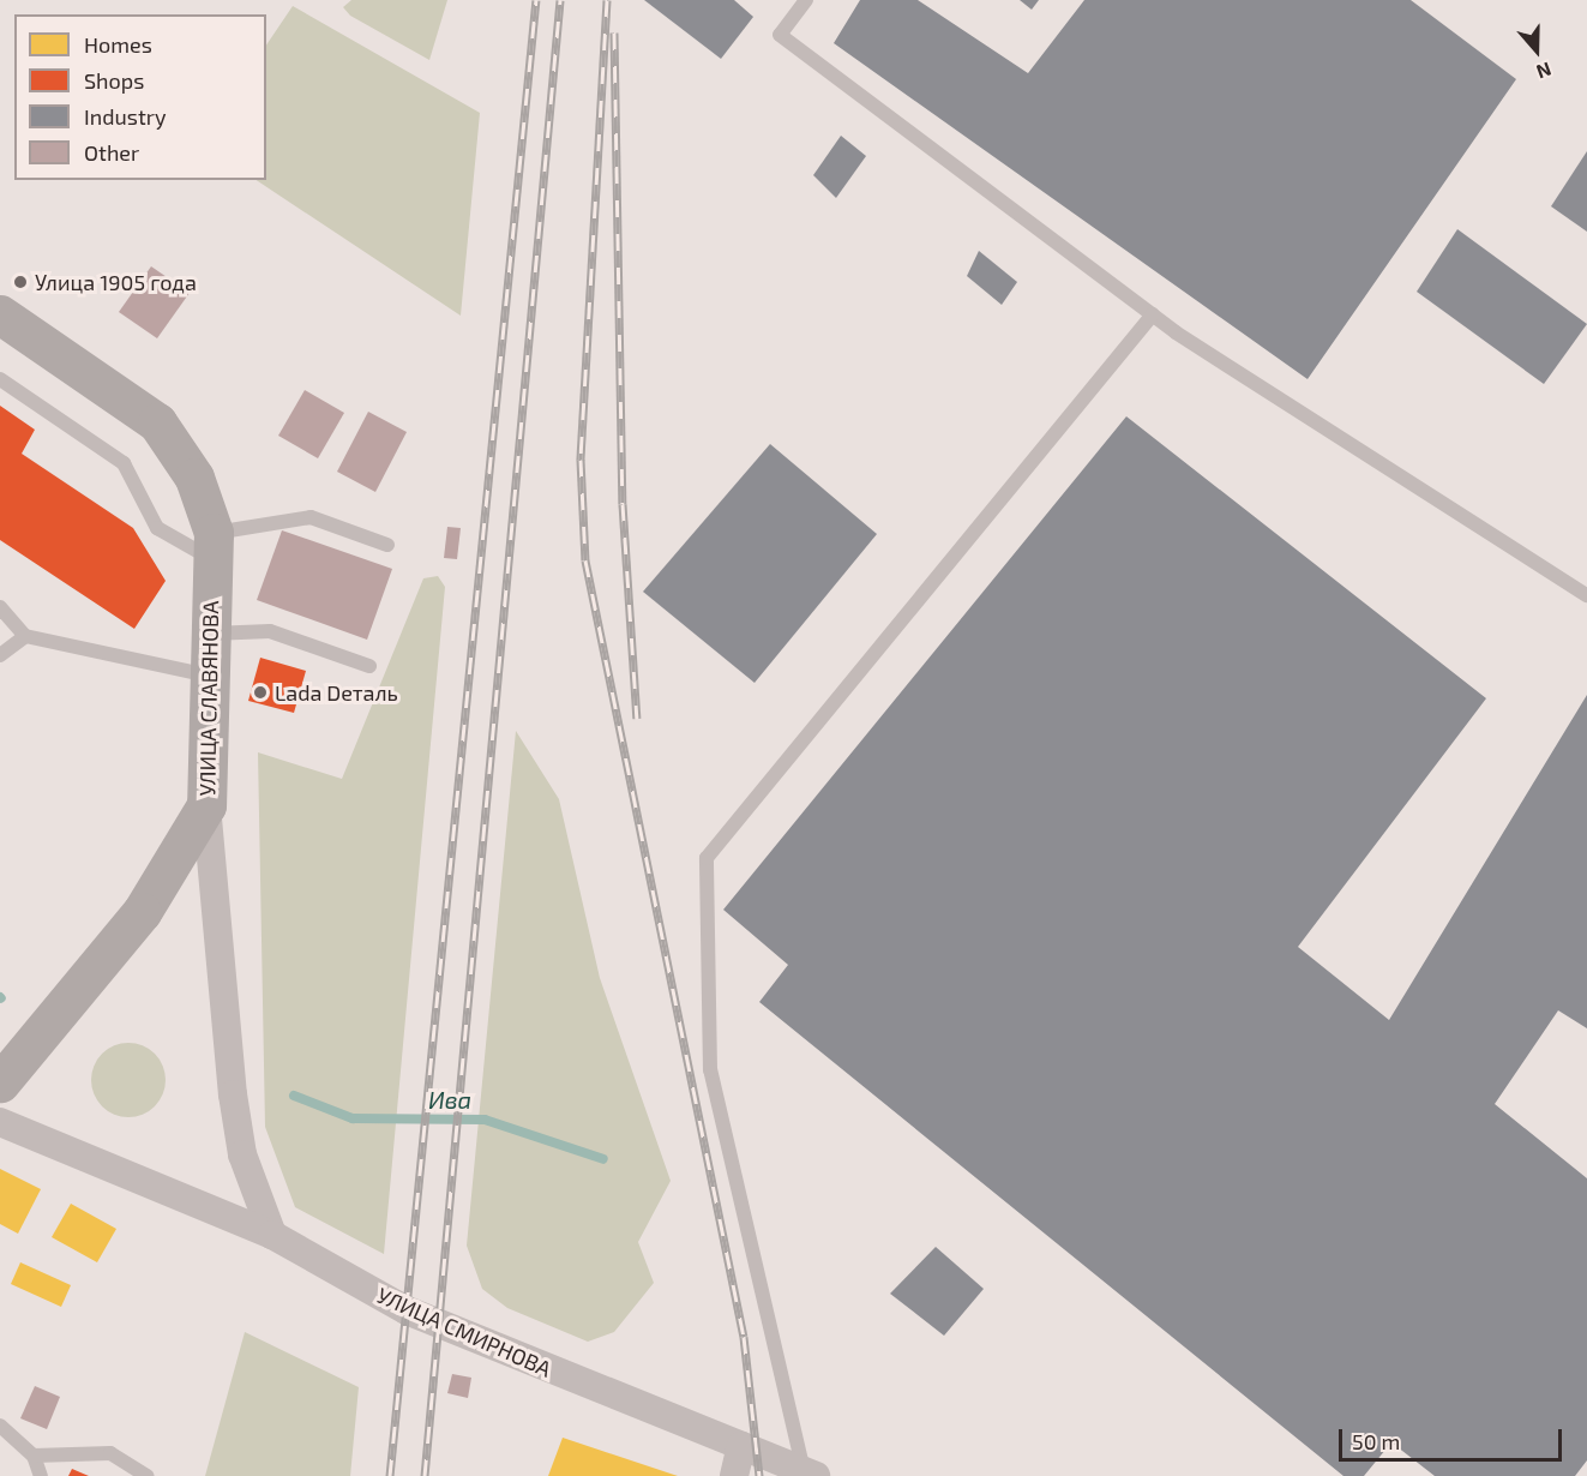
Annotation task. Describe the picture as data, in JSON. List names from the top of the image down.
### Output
{
  "streets": {
    "main road": ["УЛИЦА СЛАВЯНОВА"],
    "street": ["УЛИЦА СМИРНОВА"]
  },
  "water": ["Ива"],
  "places": ["Улица 1905 года", "Lada Dеталь"],
  "legend": [
    "Homes",
    "Shops",
    "Industry",
    "Other"
  ],
  "scale_bar": "50 m",
  "north": "bottom"
}
